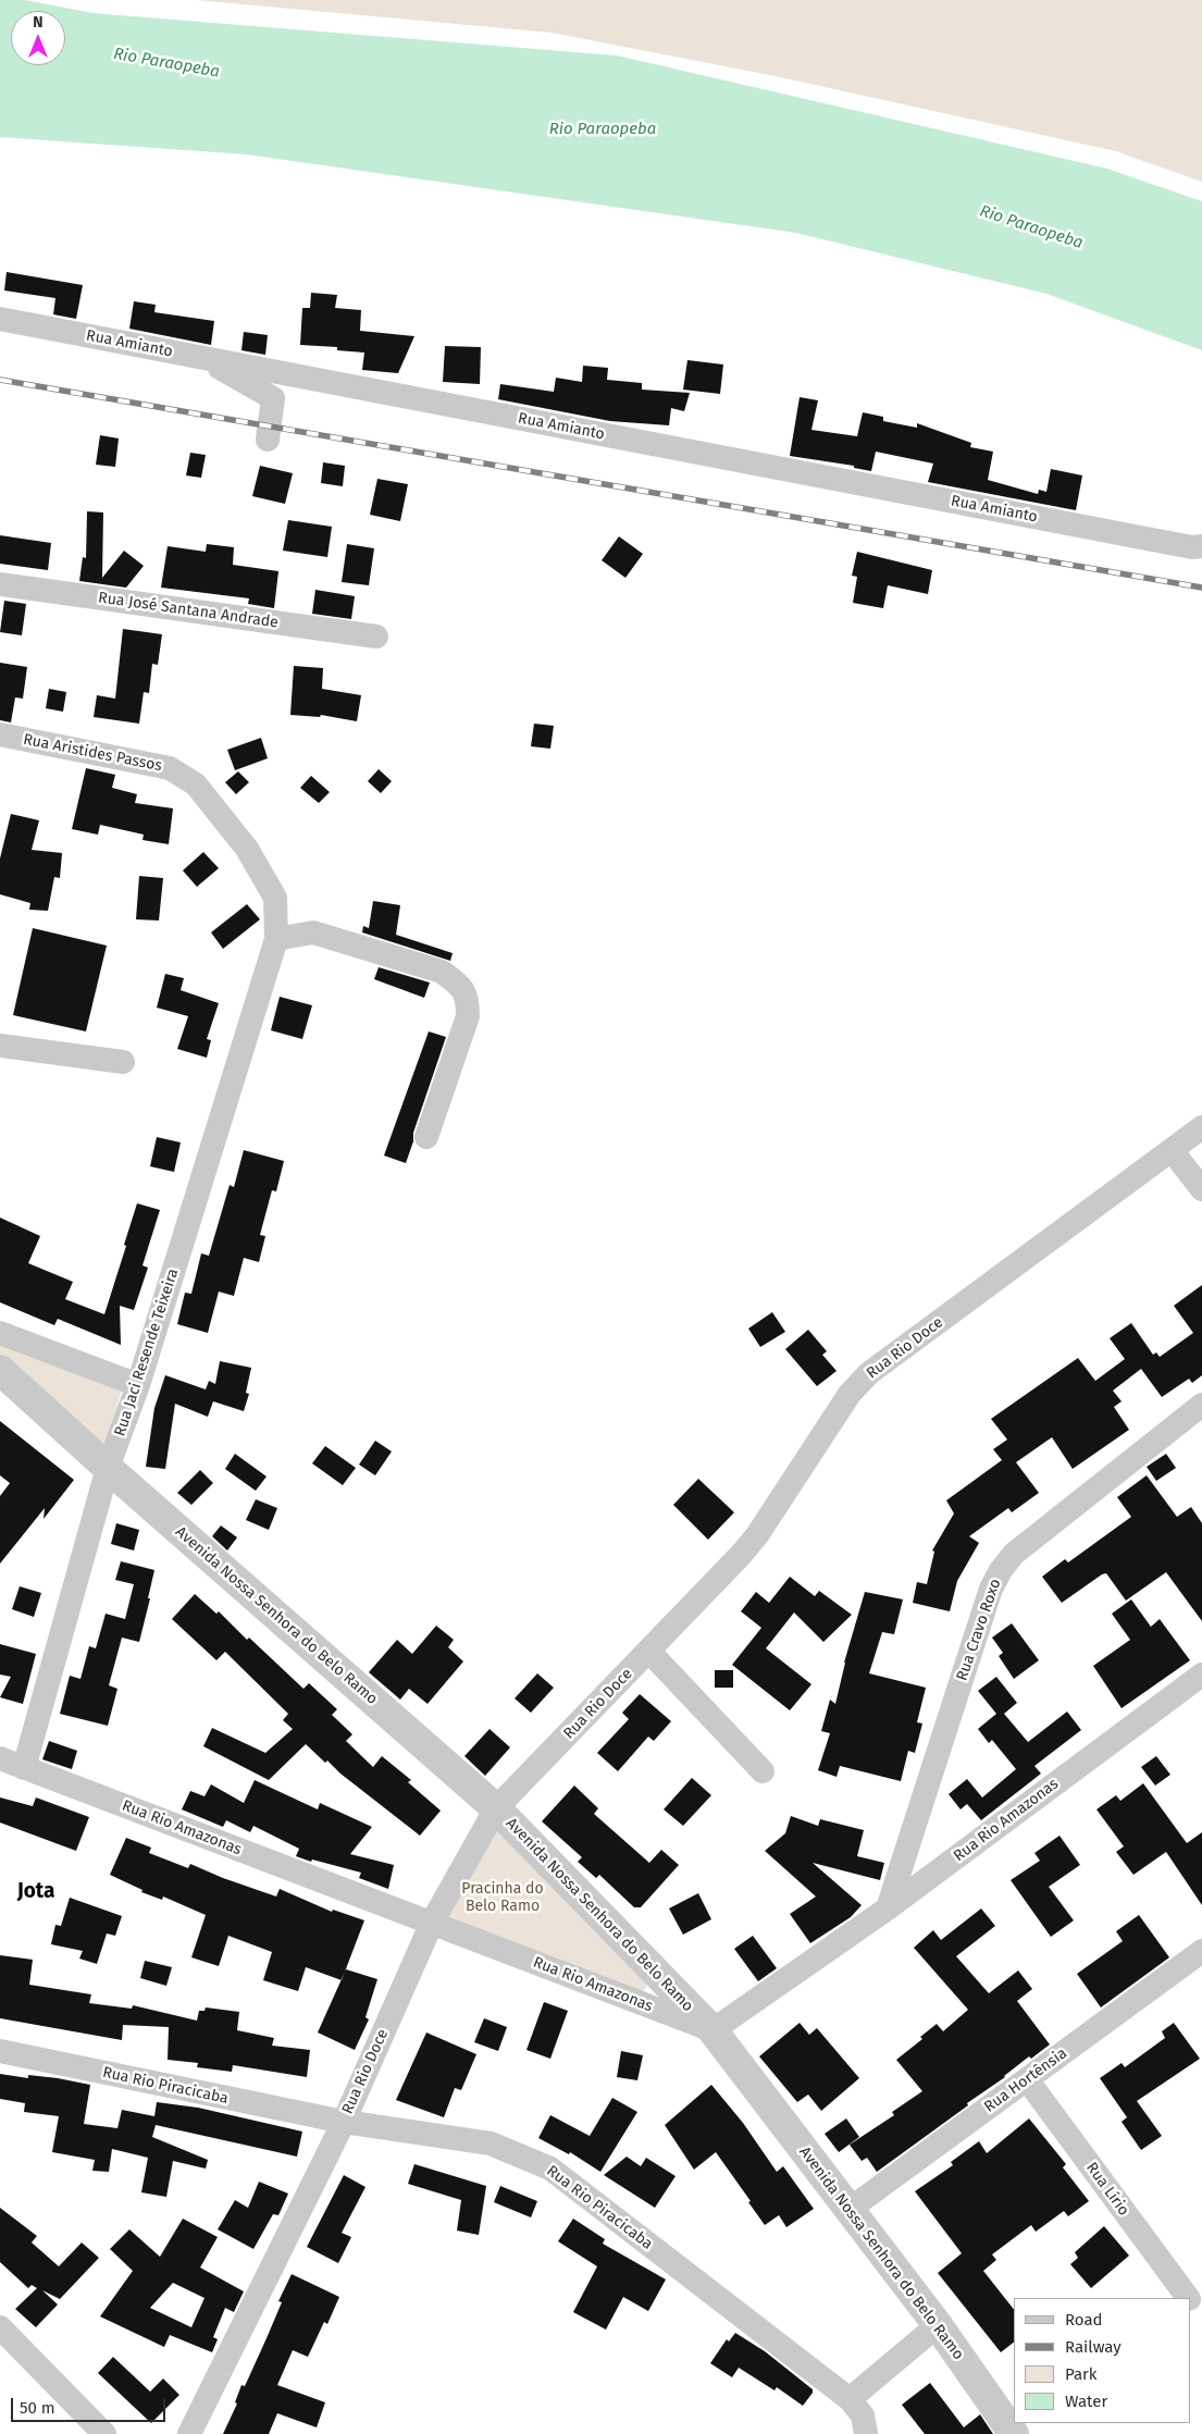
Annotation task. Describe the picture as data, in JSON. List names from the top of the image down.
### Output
{
  "streets": {
    "street": [
      "Rua Amianto",
      "Rua José Santana Andrade",
      "Rua Aristides Passos",
      "Rua Rio Doce",
      "Rua Jaci Resende Teixeira",
      "Avenida Nossa Senhora do Belo Ramo",
      "Rua Cravo Roxo",
      "Rua Rio Amazonas",
      "Rua Hortênsia",
      "Rua Rio Piracicaba",
      "Rua Lírio"
    ]
  },
  "crossings": [
    ["Rua Aristides Passos", "Rua Jaci Resende Teixeira"],
    ["Rua Rio Doce", "Avenida Nossa Senhora do Belo Ramo"],
    ["Rua Rio Doce", "Rua Rio Amazonas"],
    ["Rua Rio Doce", "Rua Rio Piracicaba"],
    ["Rua Jaci Resende Teixeira", "Avenida Nossa Senhora do Belo Ramo"],
    ["Rua Jaci Resende Teixeira", "Rua Rio Amazonas"],
    ["Avenida Nossa Senhora do Belo Ramo", "Rua Rio Amazonas"],
    ["Avenida Nossa Senhora do Belo Ramo", "Rua Hortênsia"],
    ["Rua Cravo Roxo", "Rua Rio Amazonas"],
    ["Rua Hortênsia", "Rua Lírio"]
  ],
  "districts": ["Jota"],
  "water": ["Rio Paraopeba"],
  "parks": ["Pracinha do Belo Ramo"],
  "legend": [
    "Road",
    "Railway",
    "Park",
    "Water"
  ],
  "scale_bar": "50 m",
  "north": "top"
}
